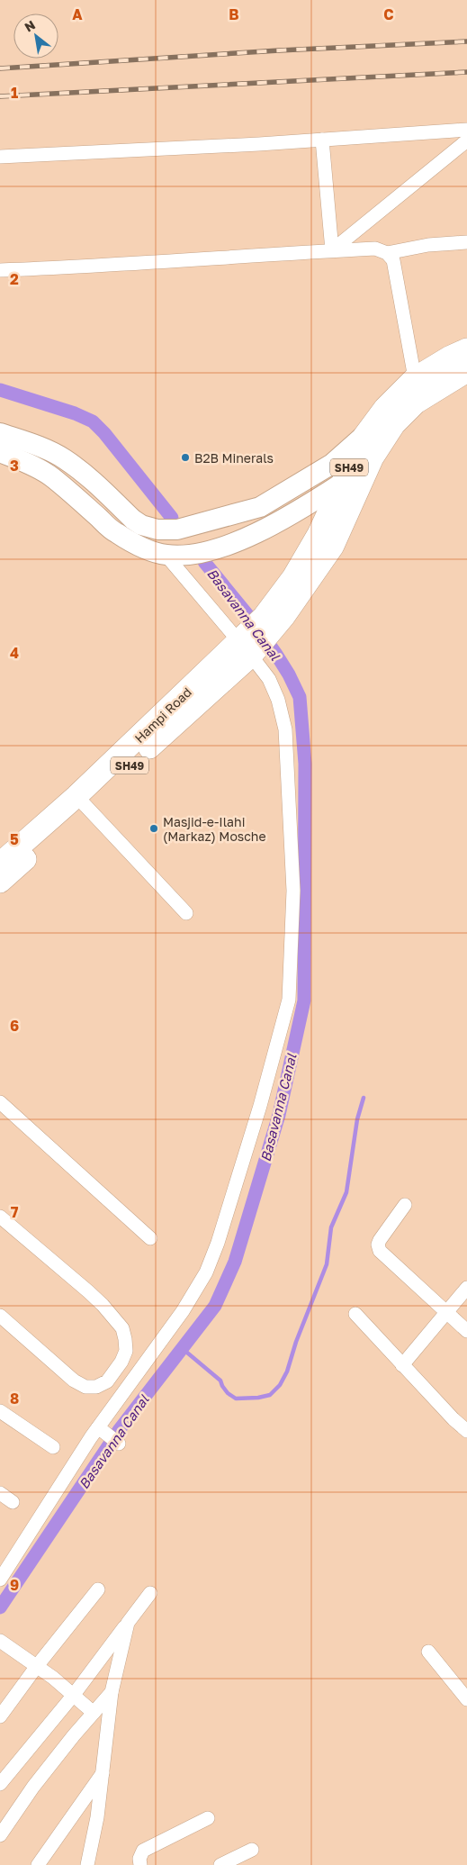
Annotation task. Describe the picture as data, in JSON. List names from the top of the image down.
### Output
{
  "streets": {
    "main road": ["SH49", "Hampi Road"]
  },
  "crossings": [
    ["SH49", "Hampi Road"]
  ],
  "water": ["Basavanna Canal"],
  "places": ["B2B Minerals", "Masjid-e-Ilahi (Markaz) Mosche"],
  "north": "top left",
  "grid": {
    "columns": ["A", "B", "C"],
    "rows": [
      "1",
      "2",
      "3",
      "4",
      "5",
      "6",
      "7",
      "8",
      "9"
    ]
  }
}
